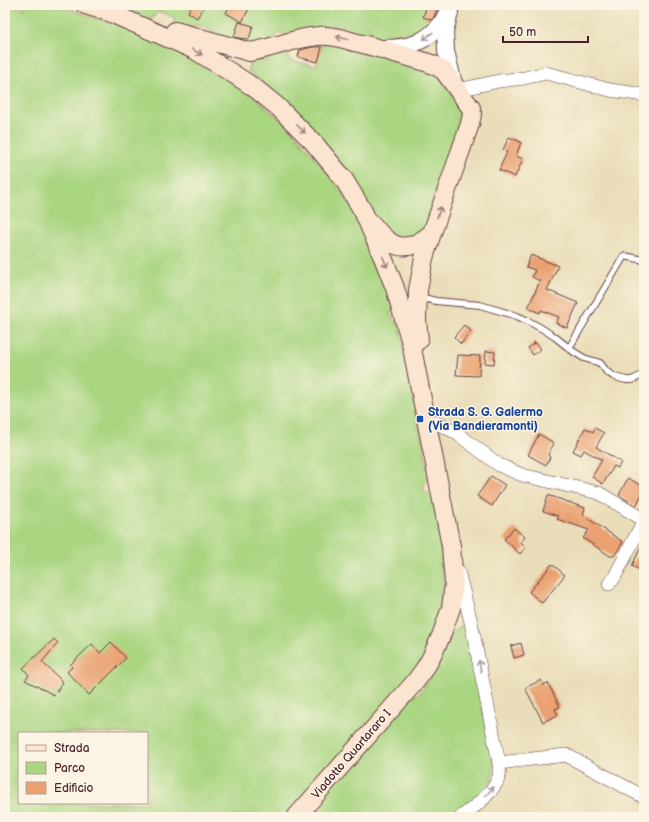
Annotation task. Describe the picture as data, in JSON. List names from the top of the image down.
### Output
{
  "streets": {
    "main road": ["Viadotto Quartararo I"]
  },
  "places": {
    "transit": ["Strada S. G. Galermo (Via Bandieramonti)"]
  },
  "legend": ["Strada", "Parco", "Edificio"],
  "scale_bar": "50 m"
}
